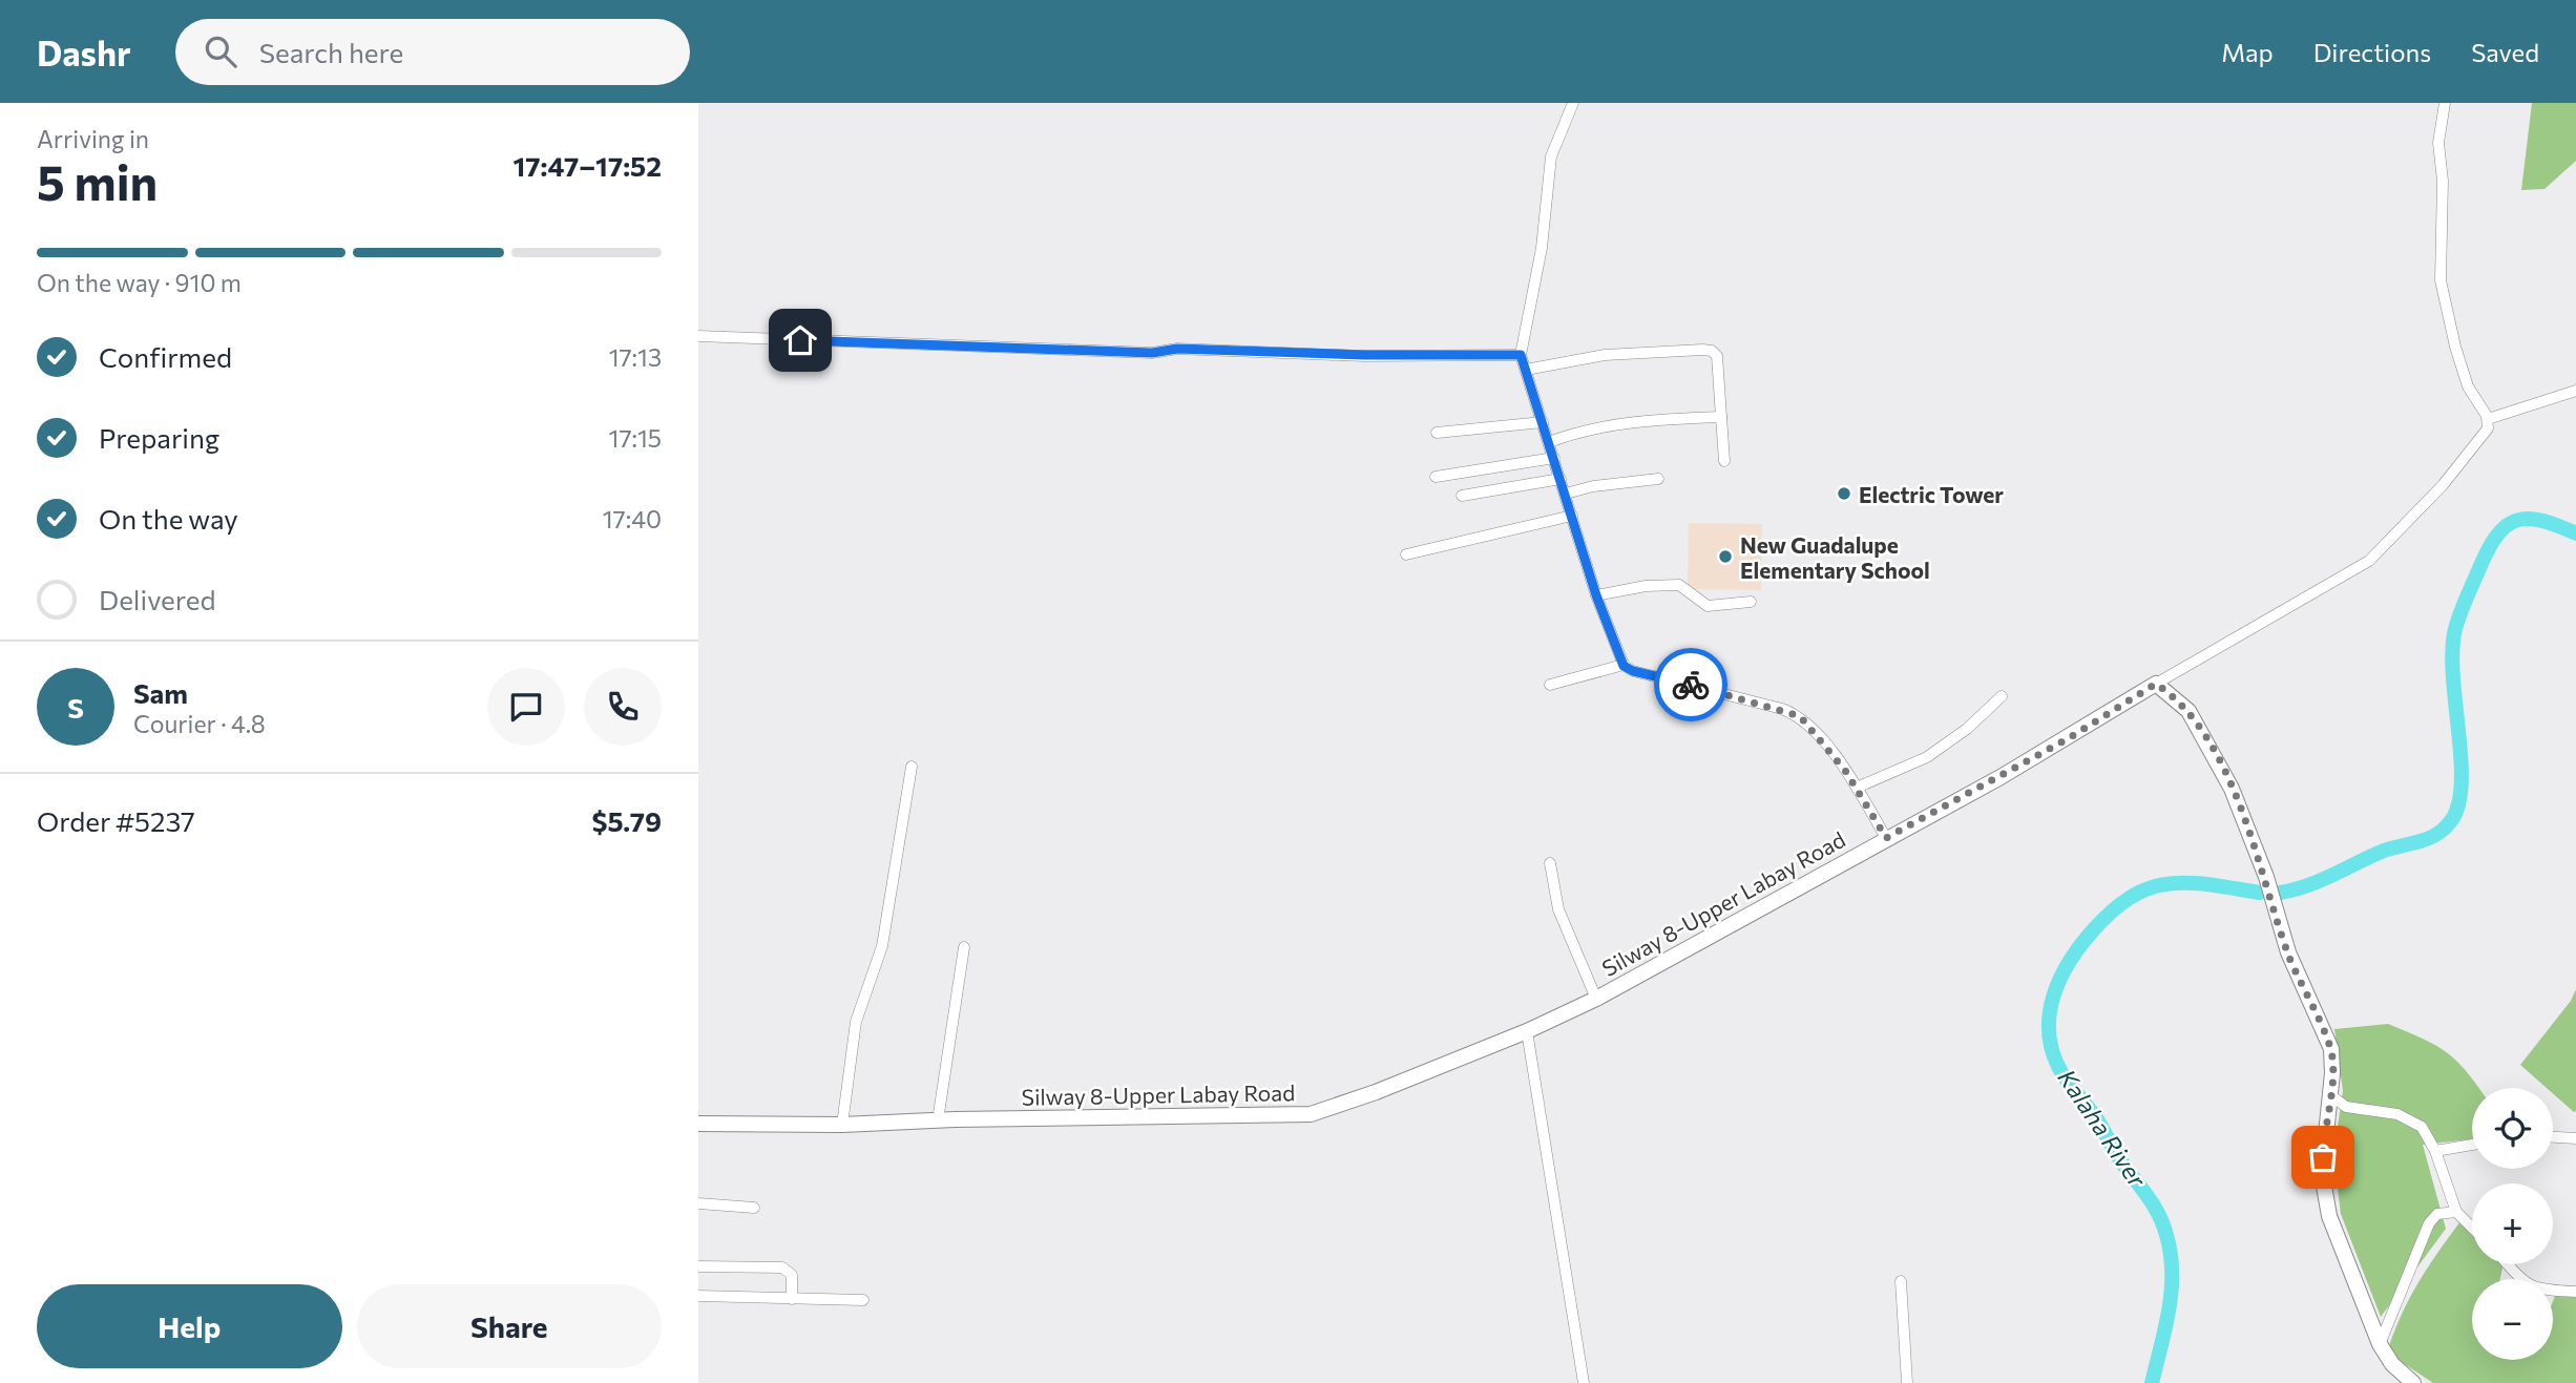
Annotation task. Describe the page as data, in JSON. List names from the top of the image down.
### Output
{
  "streets": {
    "main road": ["Silway 8-Upper Labay Road"]
  },
  "water": ["Kalaha River"],
  "places": ["Electric Tower", "New Guadalupe Elementary School"],
  "page": {
    "header": "Dashr",
    "search": "Search here",
    "nav": ["Map", "Directions", "Saved"],
    "heading": ["5 min", "Arriving in", "17:47–17:52"],
    "panel": [
      "Sam",
      "Courier · 4.8",
      "Order #5237",
      "$5.79"
    ],
    "bar": "On the way · 910 m",
    "list": [
      ["Confirmed", "17:13"],
      ["Preparing", "17:15"],
      ["On the way", "17:40"],
      "Delivered"
    ],
    "round": "S",
    "map_buttons": ["+", "−"],
    "buttons": ["Help", "Share"]
  }
}
